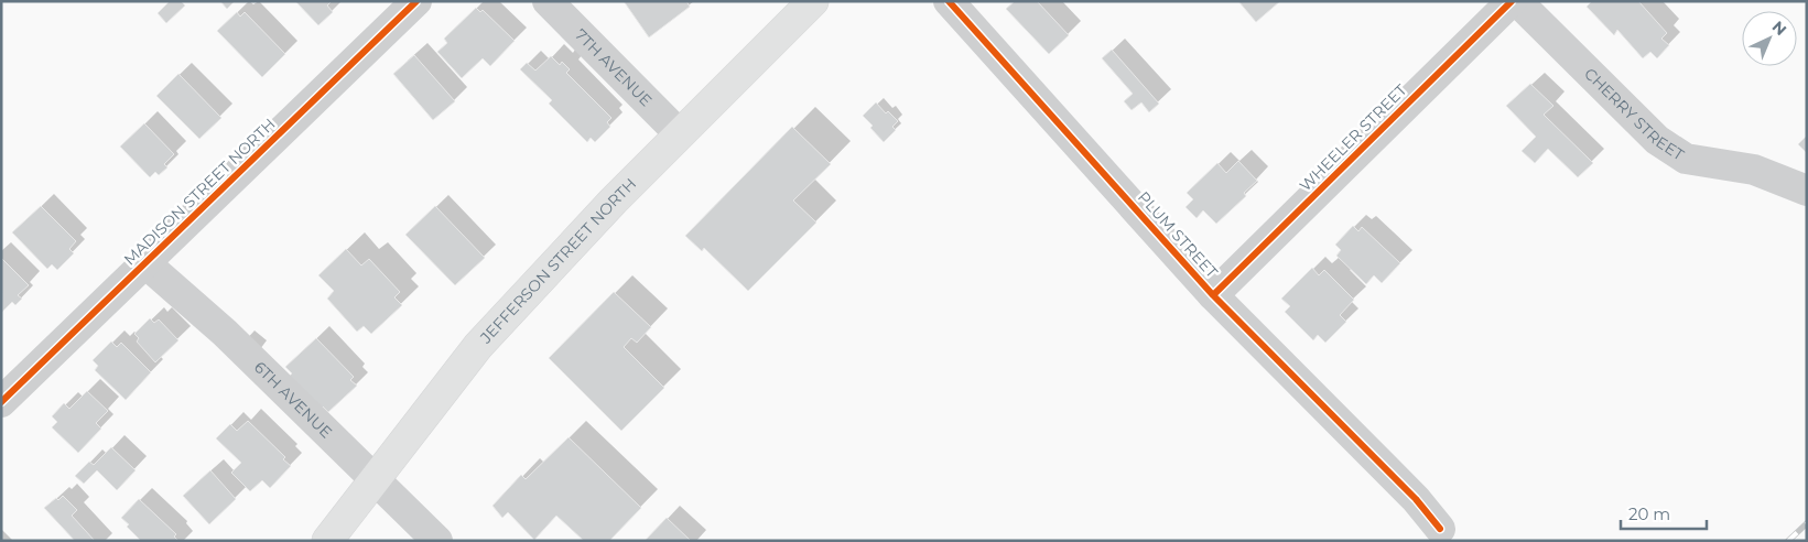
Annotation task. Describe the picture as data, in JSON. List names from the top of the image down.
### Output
{
  "streets": {
    "main road": ["JEFFERSON STREET NORTH"],
    "street": [
      "7TH AVENUE",
      "CHERRY STREET",
      "WHEELER STREET",
      "MADISON STREET NORTH",
      "PLUM STREET",
      "6TH AVENUE"
    ]
  },
  "crossings": [
    ["7TH AVENUE", "JEFFERSON STREET NORTH"],
    ["WHEELER STREET", "PLUM STREET"],
    ["MADISON STREET NORTH", "6TH AVENUE"],
    ["JEFFERSON STREET NORTH", "6TH AVENUE"]
  ],
  "scale_bar": "20 m",
  "north": "top right"
}
